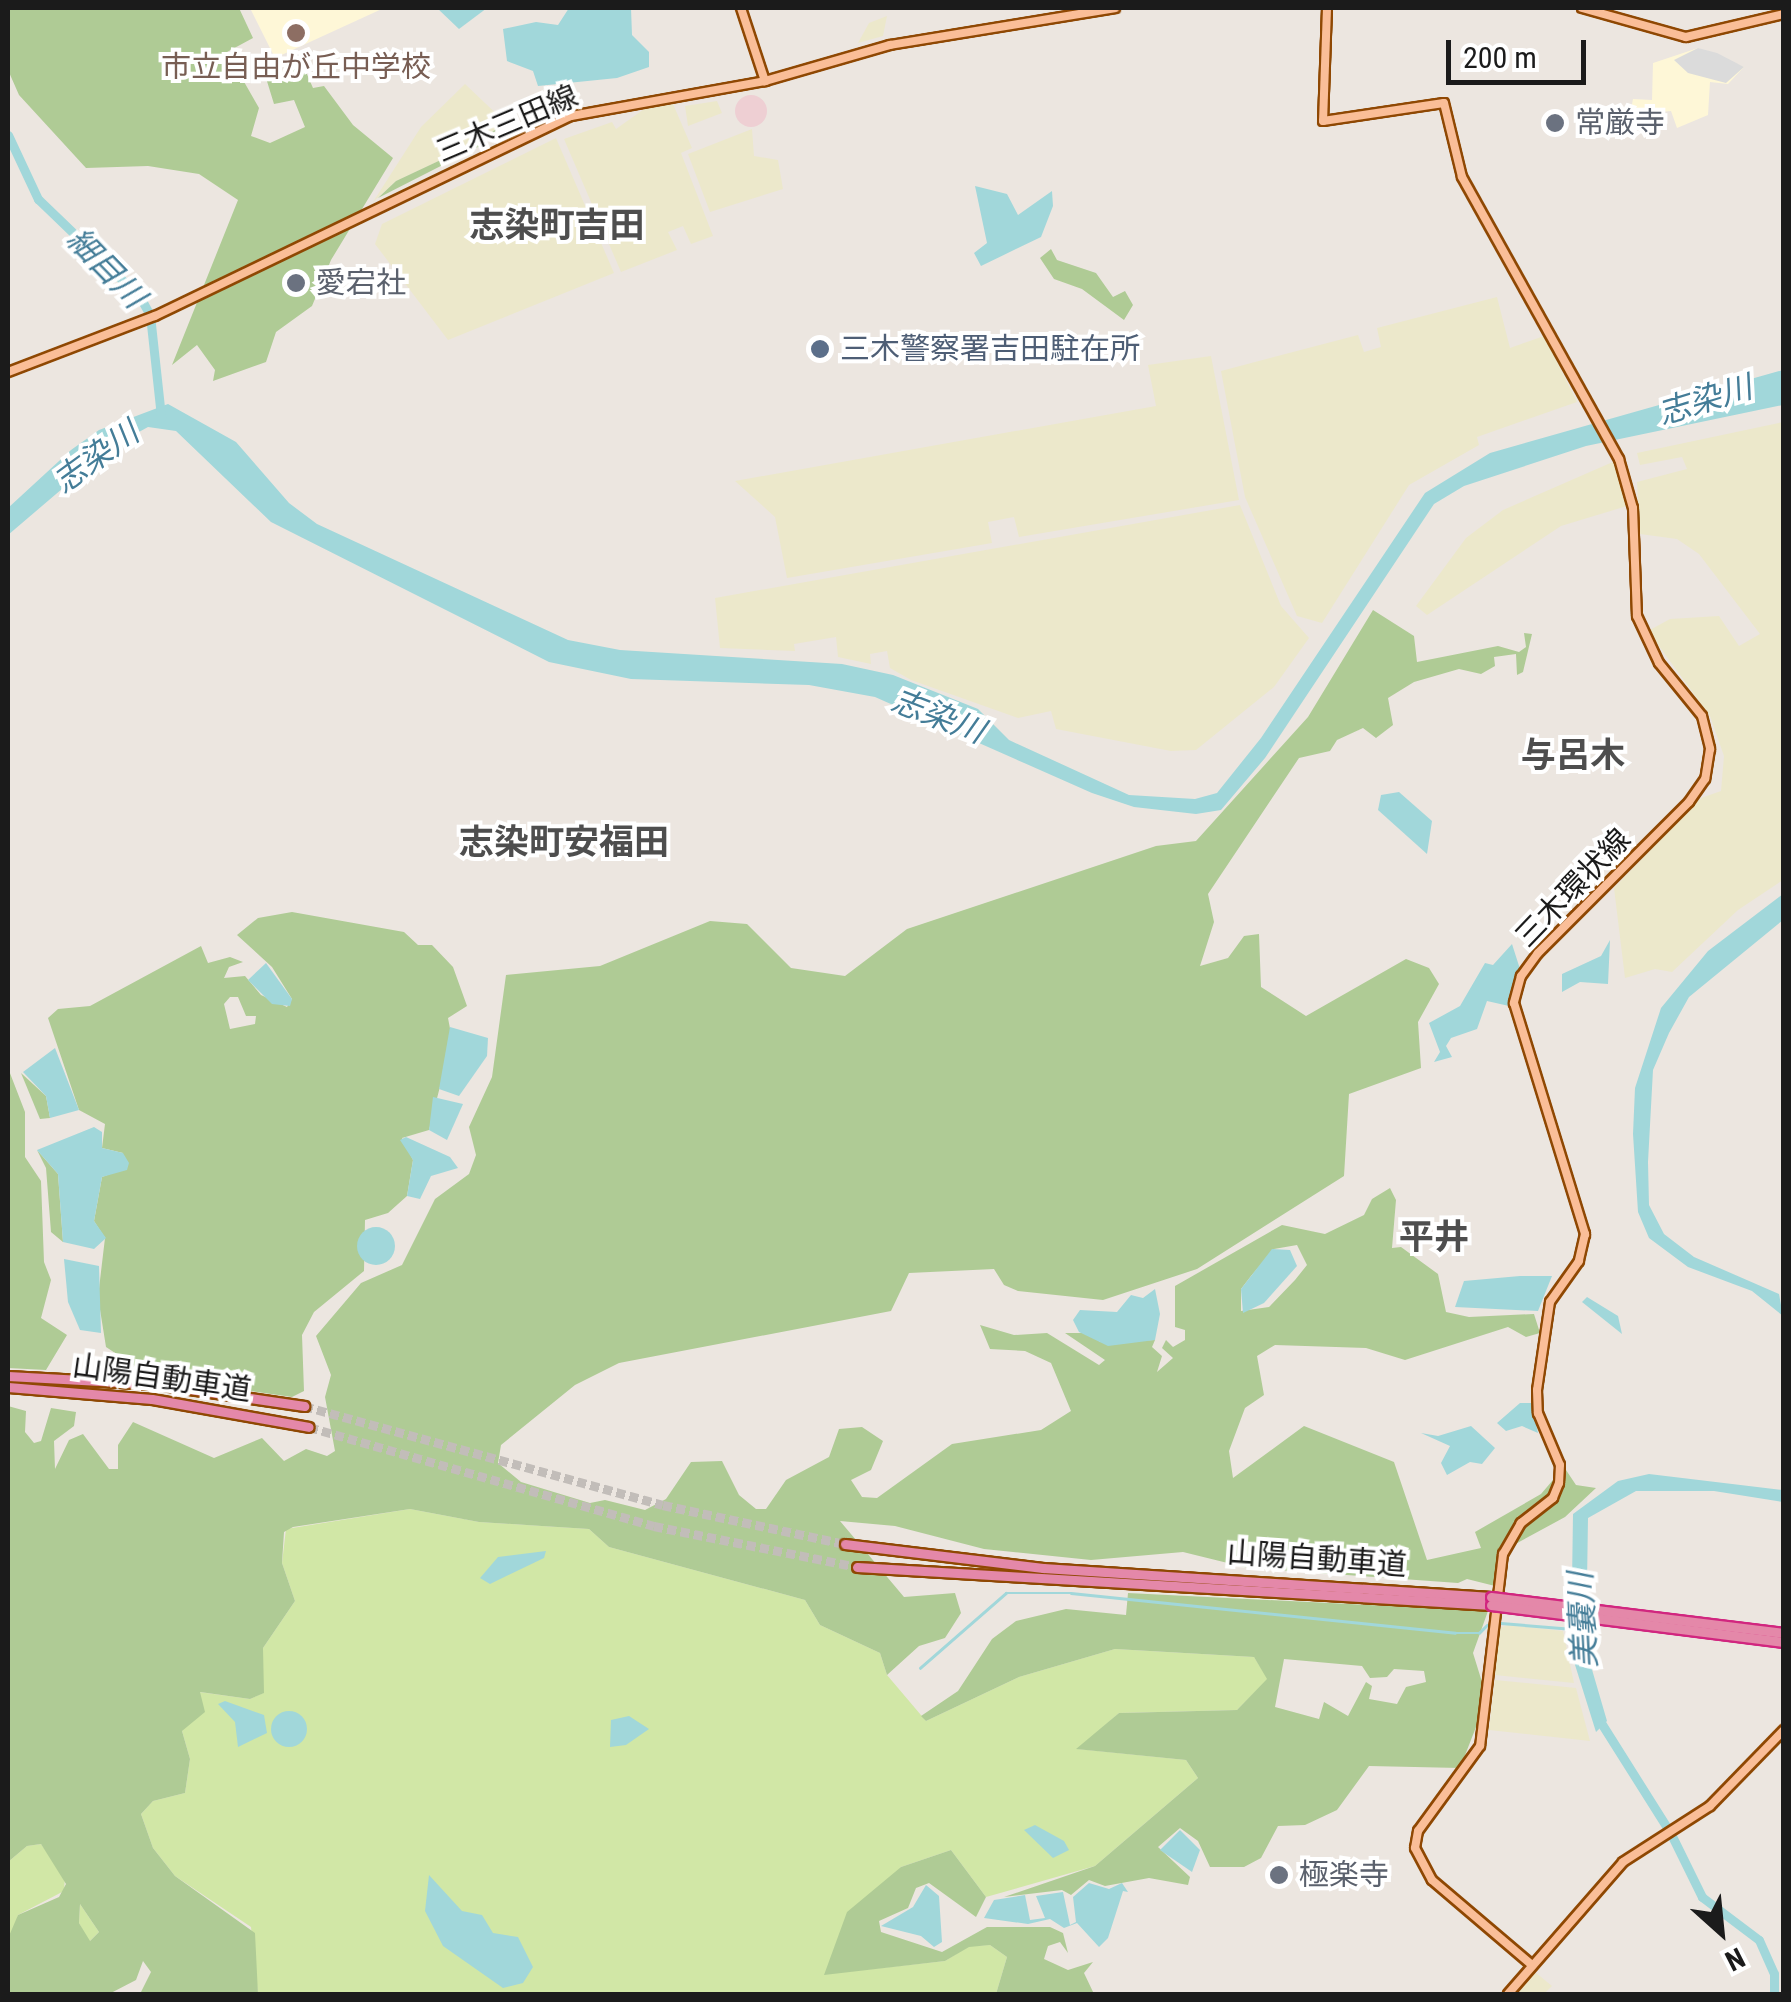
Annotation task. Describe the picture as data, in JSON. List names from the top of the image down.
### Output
{
  "streets": {
    "highway": ["山陽自動車道"],
    "main road": ["三木三田線", "三木環状線"]
  },
  "districts": [
    "志染町吉田",
    "与呂木",
    "志染町安福田",
    "平井"
  ],
  "water": ["細目川", "志染川", "美嚢川"],
  "places": [
    "市立自由が丘中学校",
    "常厳寺",
    "愛宕社",
    "三木警察署吉田駐在所",
    "極楽寺"
  ],
  "scale_bar": "200 m",
  "north": "bottom right"
}
